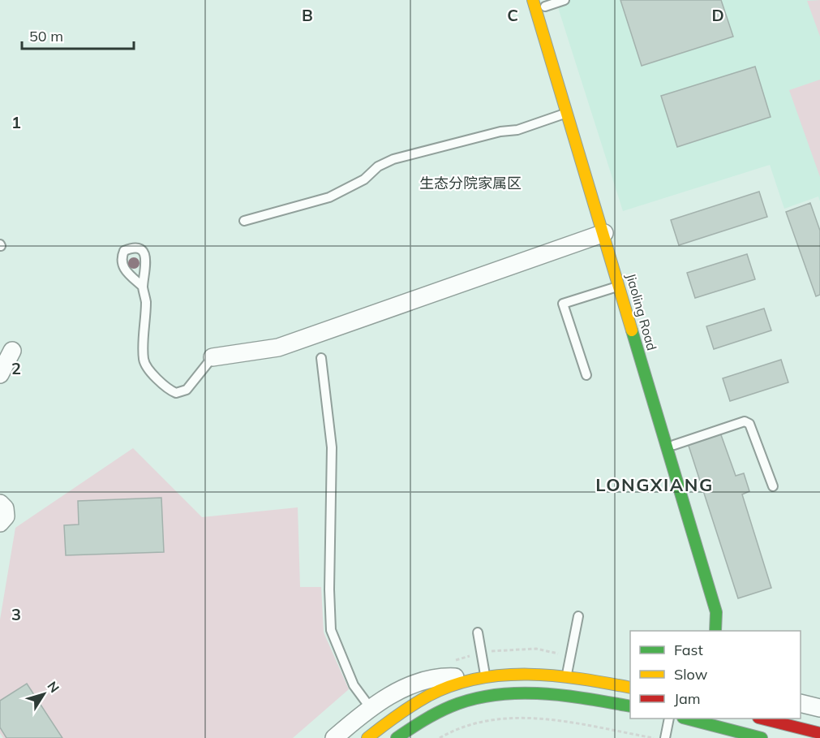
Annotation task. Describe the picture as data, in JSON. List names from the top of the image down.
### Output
{
  "streets": {
    "street": ["Jiaoling Road"]
  },
  "districts": ["生态分院家属区", "LONGXIANG"],
  "legend": ["Fast", "Slow", "Jam"],
  "scale_bar": "50 m",
  "north": "top right",
  "grid": {
    "columns": ["B", "C", "D"],
    "rows": ["1", "2", "3"]
  }
}
